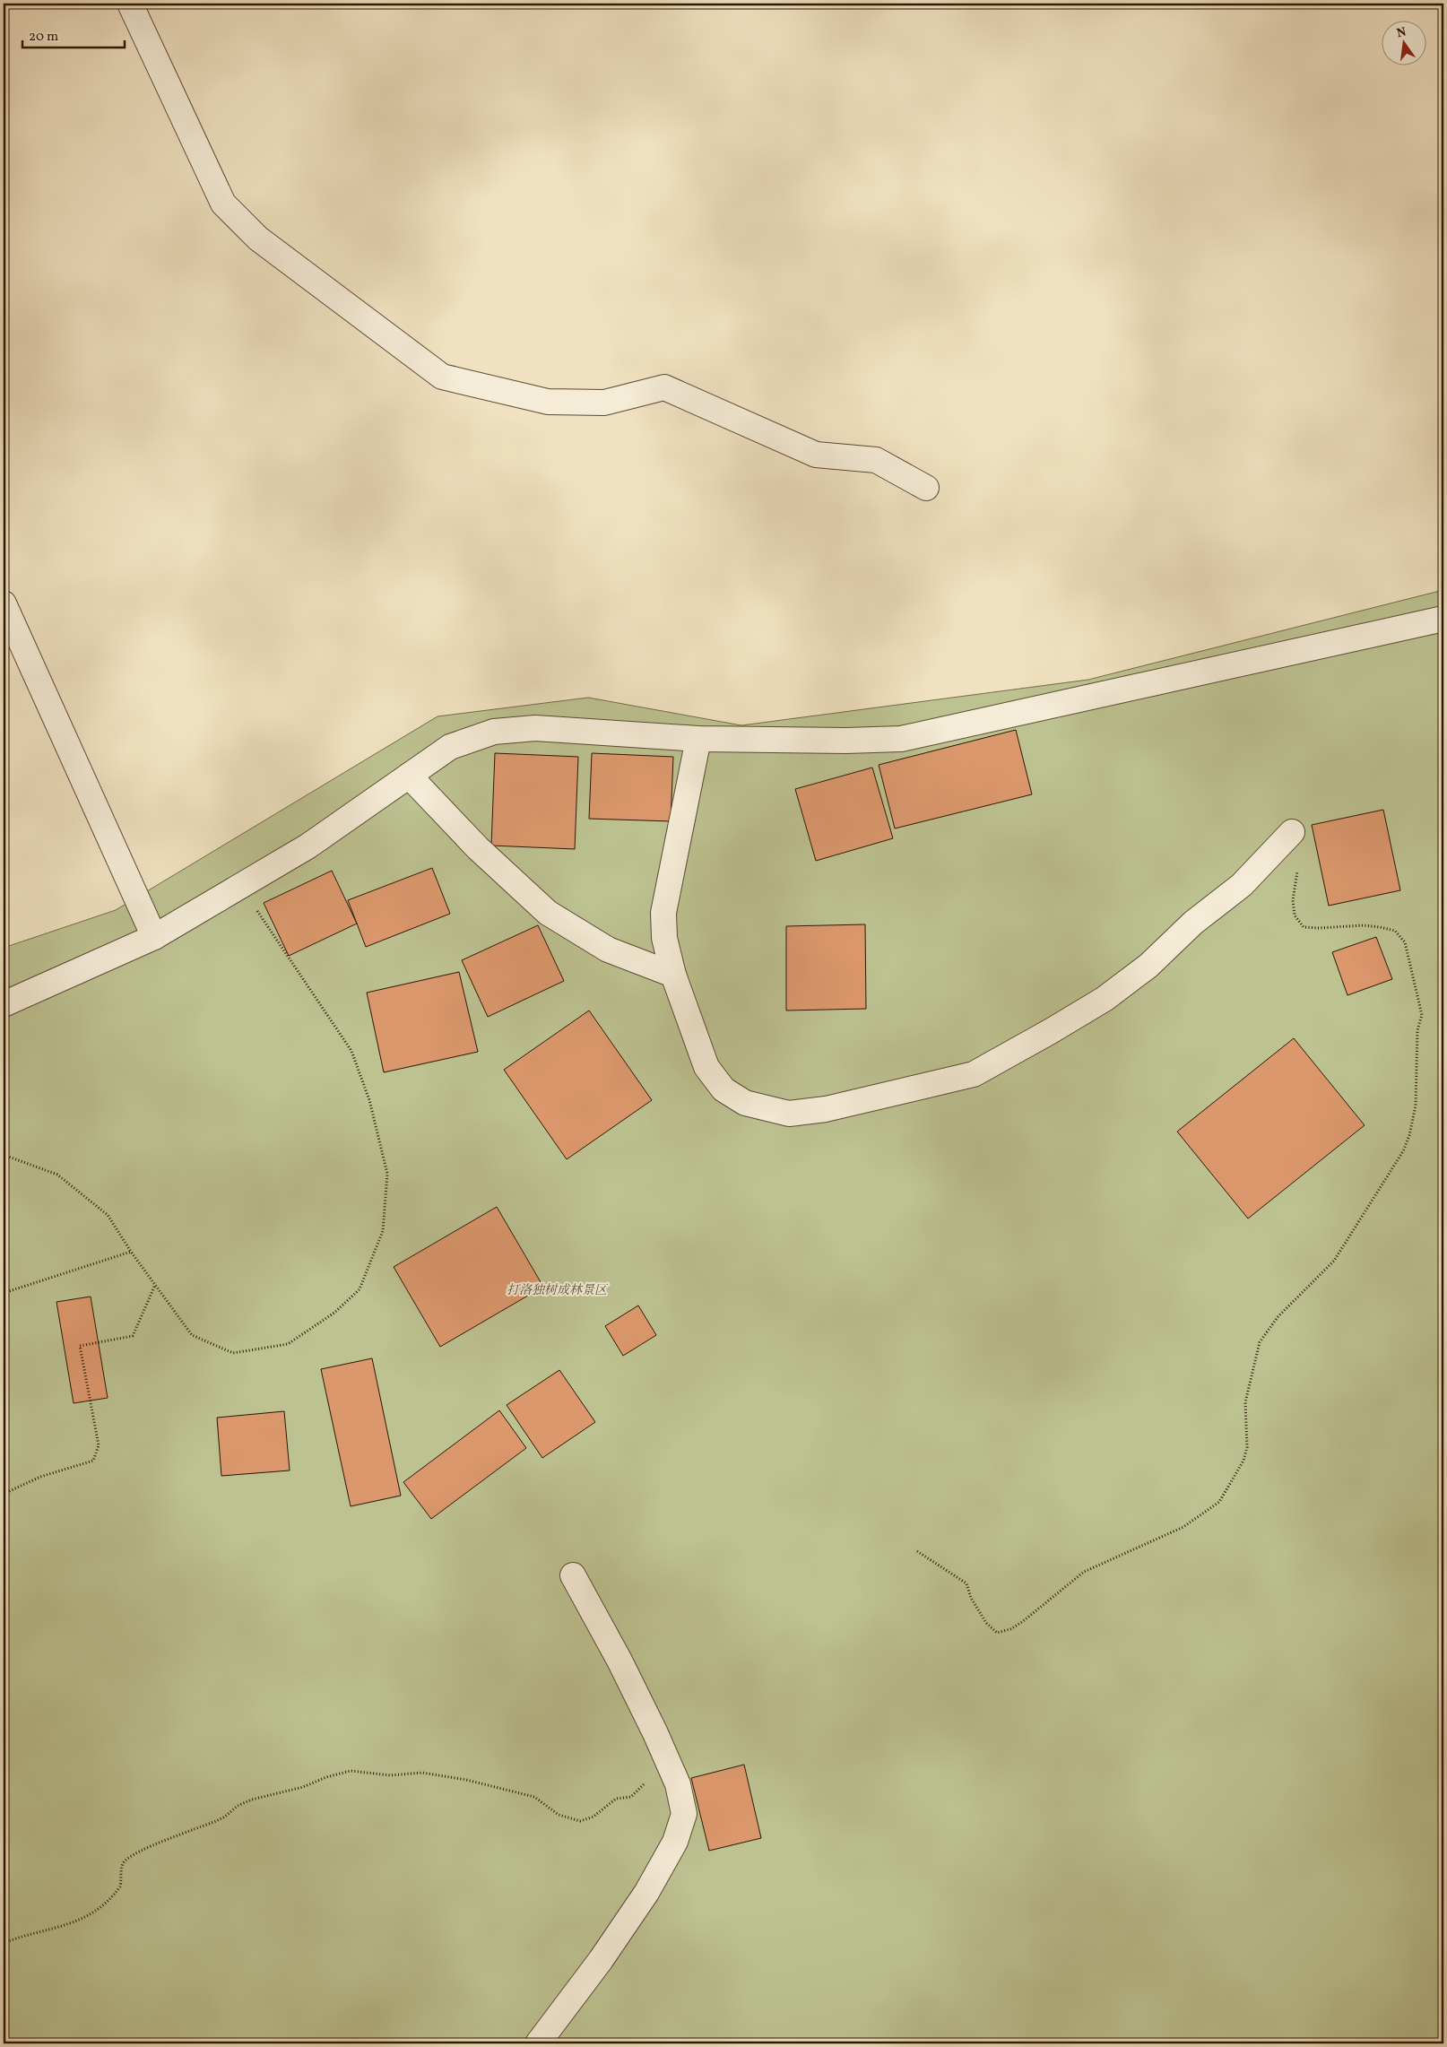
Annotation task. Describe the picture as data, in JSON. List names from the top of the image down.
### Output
{
  "parks": ["打洛独树成林景区"],
  "scale_bar": "20 m",
  "north": "top"
}
